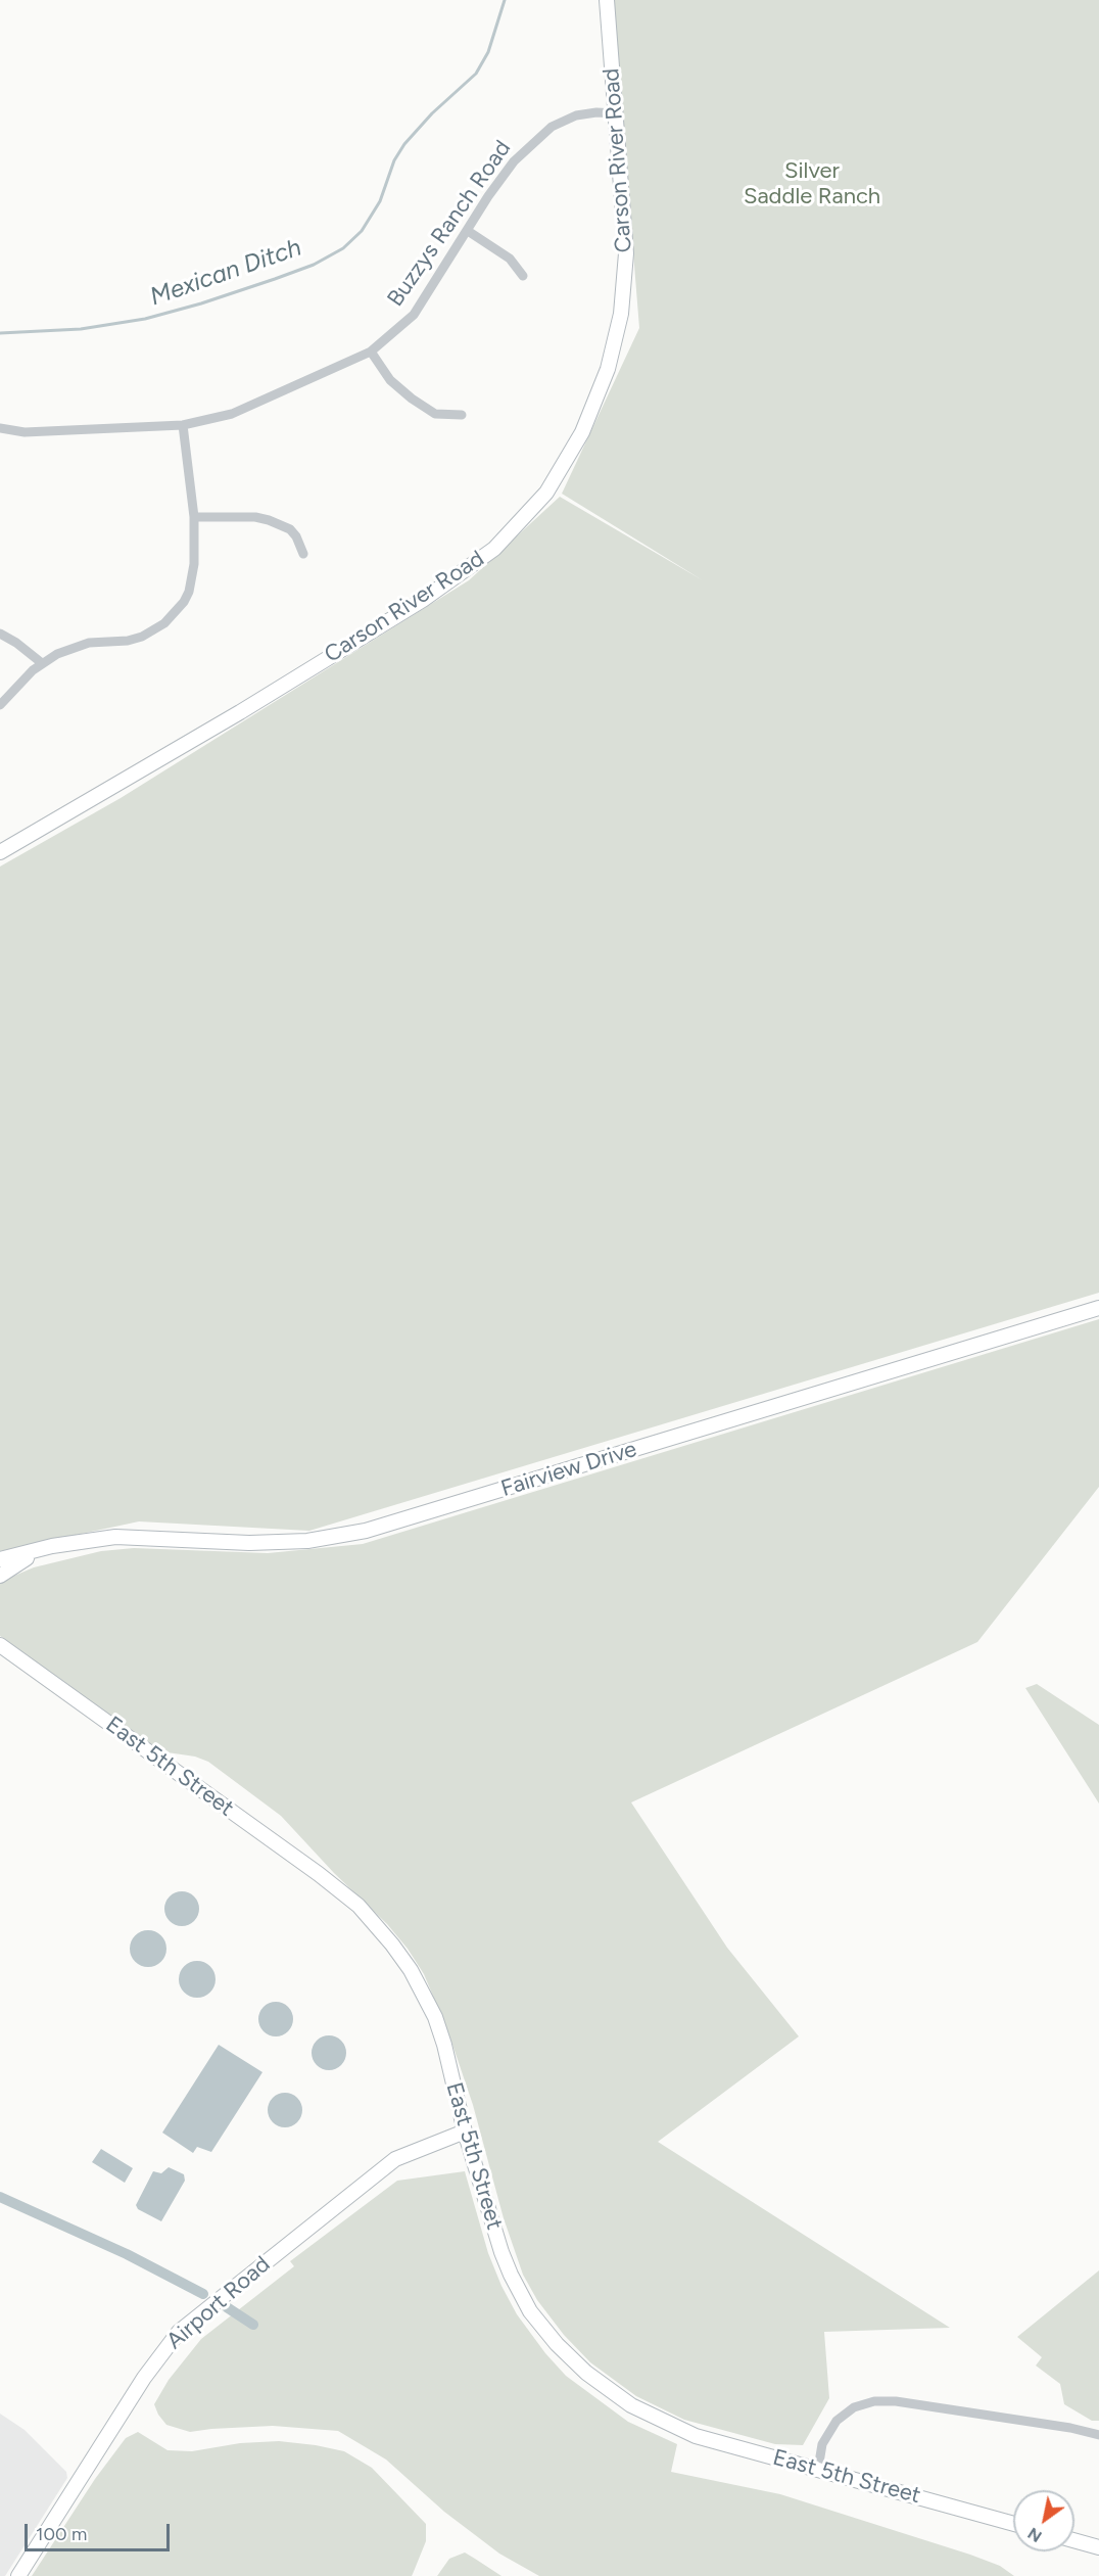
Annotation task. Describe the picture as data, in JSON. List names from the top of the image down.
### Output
{
  "streets": {
    "main road": [
      "Carson River Road",
      "Fairview Drive",
      "East 5th Street",
      "Airport Road"
    ],
    "street": ["Buzzys Ranch Road"]
  },
  "crossings": [
    ["Carson River Road", "Buzzys Ranch Road"],
    ["East 5th Street", "Airport Road"]
  ],
  "water": ["Mexican Ditch"],
  "parks": ["Silver Saddle Ranch"],
  "scale_bar": "100 m",
  "north": "bottom left"
}
